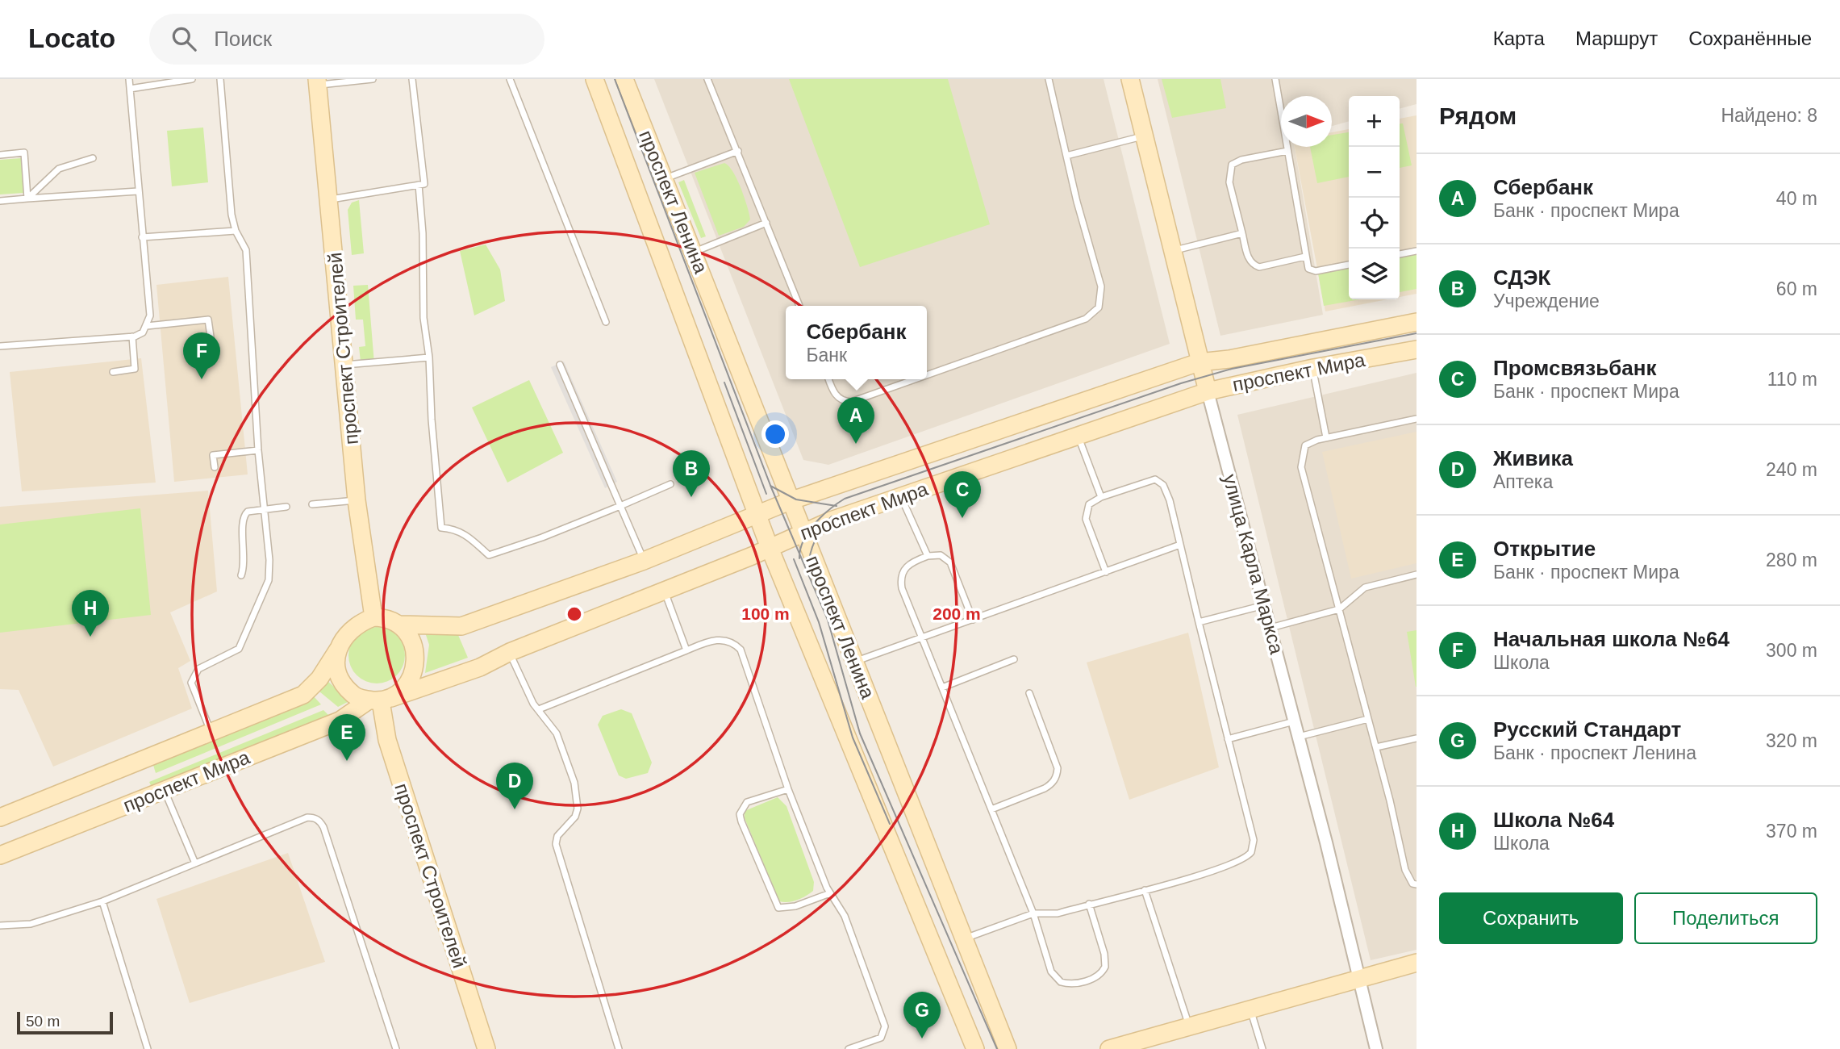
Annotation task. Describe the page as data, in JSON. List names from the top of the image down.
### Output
{
  "streets": {
    "main road": [
      "проспект Ленина",
      "проспект Строителей",
      "проспект Мира",
      "улица Карла Маркса"
    ]
  },
  "crossings": [
    ["проспект Ленина", "проспект Мира"],
    ["проспект Строителей", "проспект Мира"],
    ["проспект Мира", "улица Карла Маркса"]
  ],
  "scale_bar": "50 m",
  "north": "right",
  "page": {
    "header": "Locato",
    "search": "Поиск",
    "nav": ["Карта", "Маршрут", "Сохранённые"],
    "heading": ["Рядом", "Найдено: 8"],
    "map_buttons": ["+", "−"],
    "list": [
      {
        "mark": "A",
        "name": "Сбербанк",
        "note": "Банк · проспект Мира",
        "value": "40 m"
      },
      {
        "mark": "B",
        "name": "СДЭК",
        "note": "Учреждение",
        "value": "60 m"
      },
      {
        "mark": "C",
        "name": "Промсвязьбанк",
        "note": "Банк · проспект Мира",
        "value": "110 m"
      },
      {
        "mark": "D",
        "name": "Живика",
        "note": "Аптека",
        "value": "240 m"
      },
      {
        "mark": "E",
        "name": "Открытие",
        "note": "Банк · проспект Мира",
        "value": "280 m"
      },
      {
        "mark": "F",
        "name": "Начальная школа №64",
        "note": "Школа",
        "value": "300 m"
      },
      {
        "mark": "G",
        "name": "Русский Стандарт",
        "note": "Банк · проспект Ленина",
        "value": "320 m"
      },
      {
        "mark": "H",
        "name": "Школа №64",
        "note": "Школа",
        "value": "370 m"
      }
    ],
    "popup": ["Сбербанк", "Банк"],
    "pins": [
      "F",
      "A",
      "B",
      "C",
      "H",
      "E",
      "D",
      "G"
    ],
    "buttons": ["Сохранить", "Поделиться"],
    "scale": "50 m"
  },
  "rings": ["100 m", "200 m"]
}
